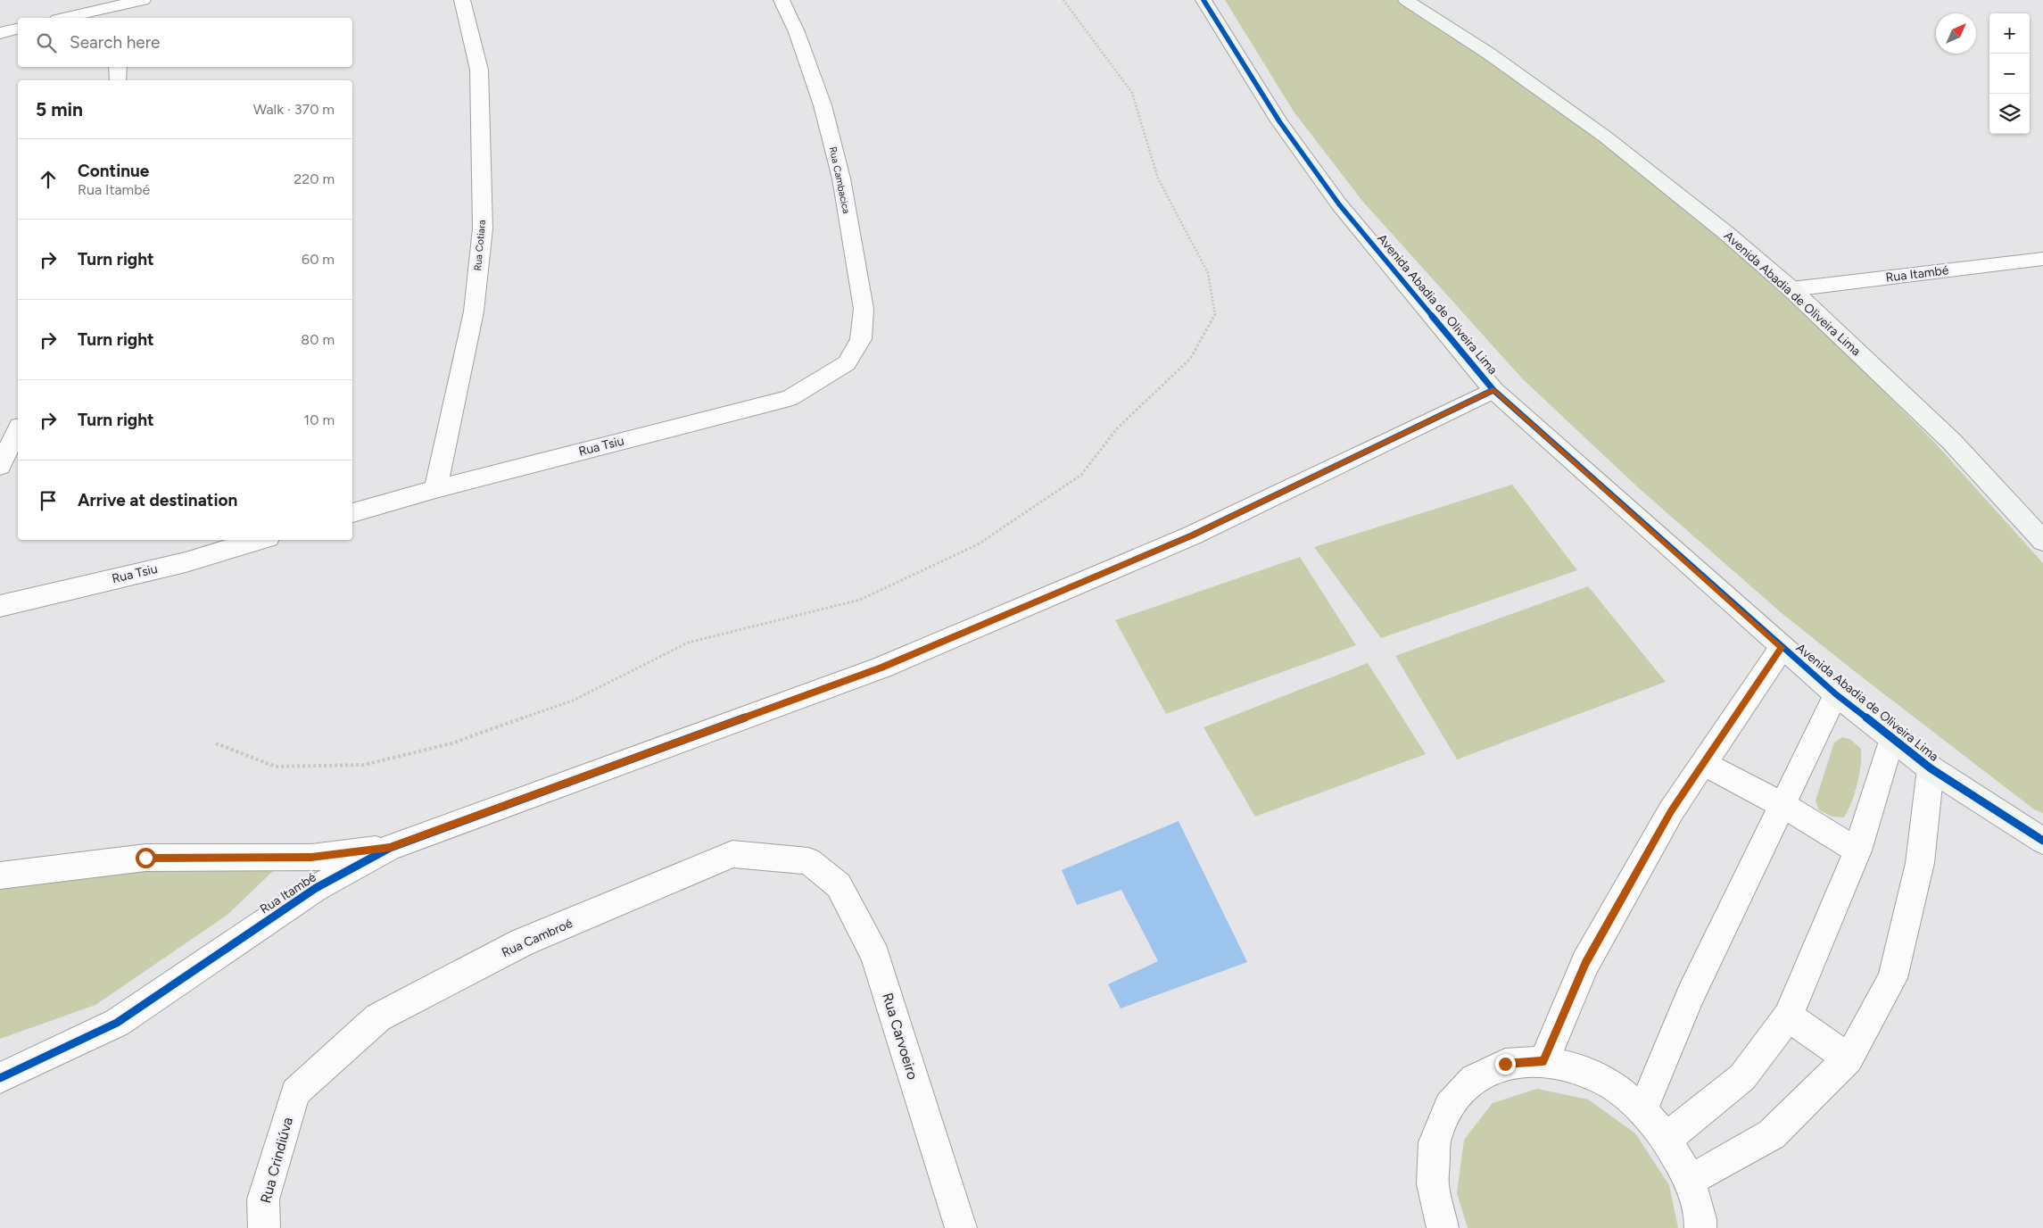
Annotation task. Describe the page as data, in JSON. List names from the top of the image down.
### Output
{
  "streets": {
    "street": [
      "Rua Cambacica",
      "Rua Cotiara",
      "Rua Itambé",
      "Avenida Abadia de Oliveira Lima",
      "Rua Tsiu",
      "Rua Cambroé",
      "Rua Carvoeiro",
      "Rua Crindiúva"
    ]
  },
  "crossings": [
    ["Rua Cambacica", "Rua Tsiu"],
    ["Rua Cotiara", "Rua Tsiu"],
    ["Rua Itambé", "Avenida Abadia de Oliveira Lima"],
    ["Rua Cambroé", "Rua Carvoeiro"],
    ["Rua Cambroé", "Rua Crindiúva"]
  ],
  "north": "top right",
  "page": {
    "map_buttons": ["+", "−"],
    "search": "Search here",
    "heading": ["5 min", "Walk · 370 m"],
    "list": [
      ["Continue", "Rua Itambé", "220 m"],
      ["Turn right", "60 m"],
      ["Turn right", "80 m"],
      ["Turn right", "10 m"],
      "Arrive at destination"
    ]
  }
}
